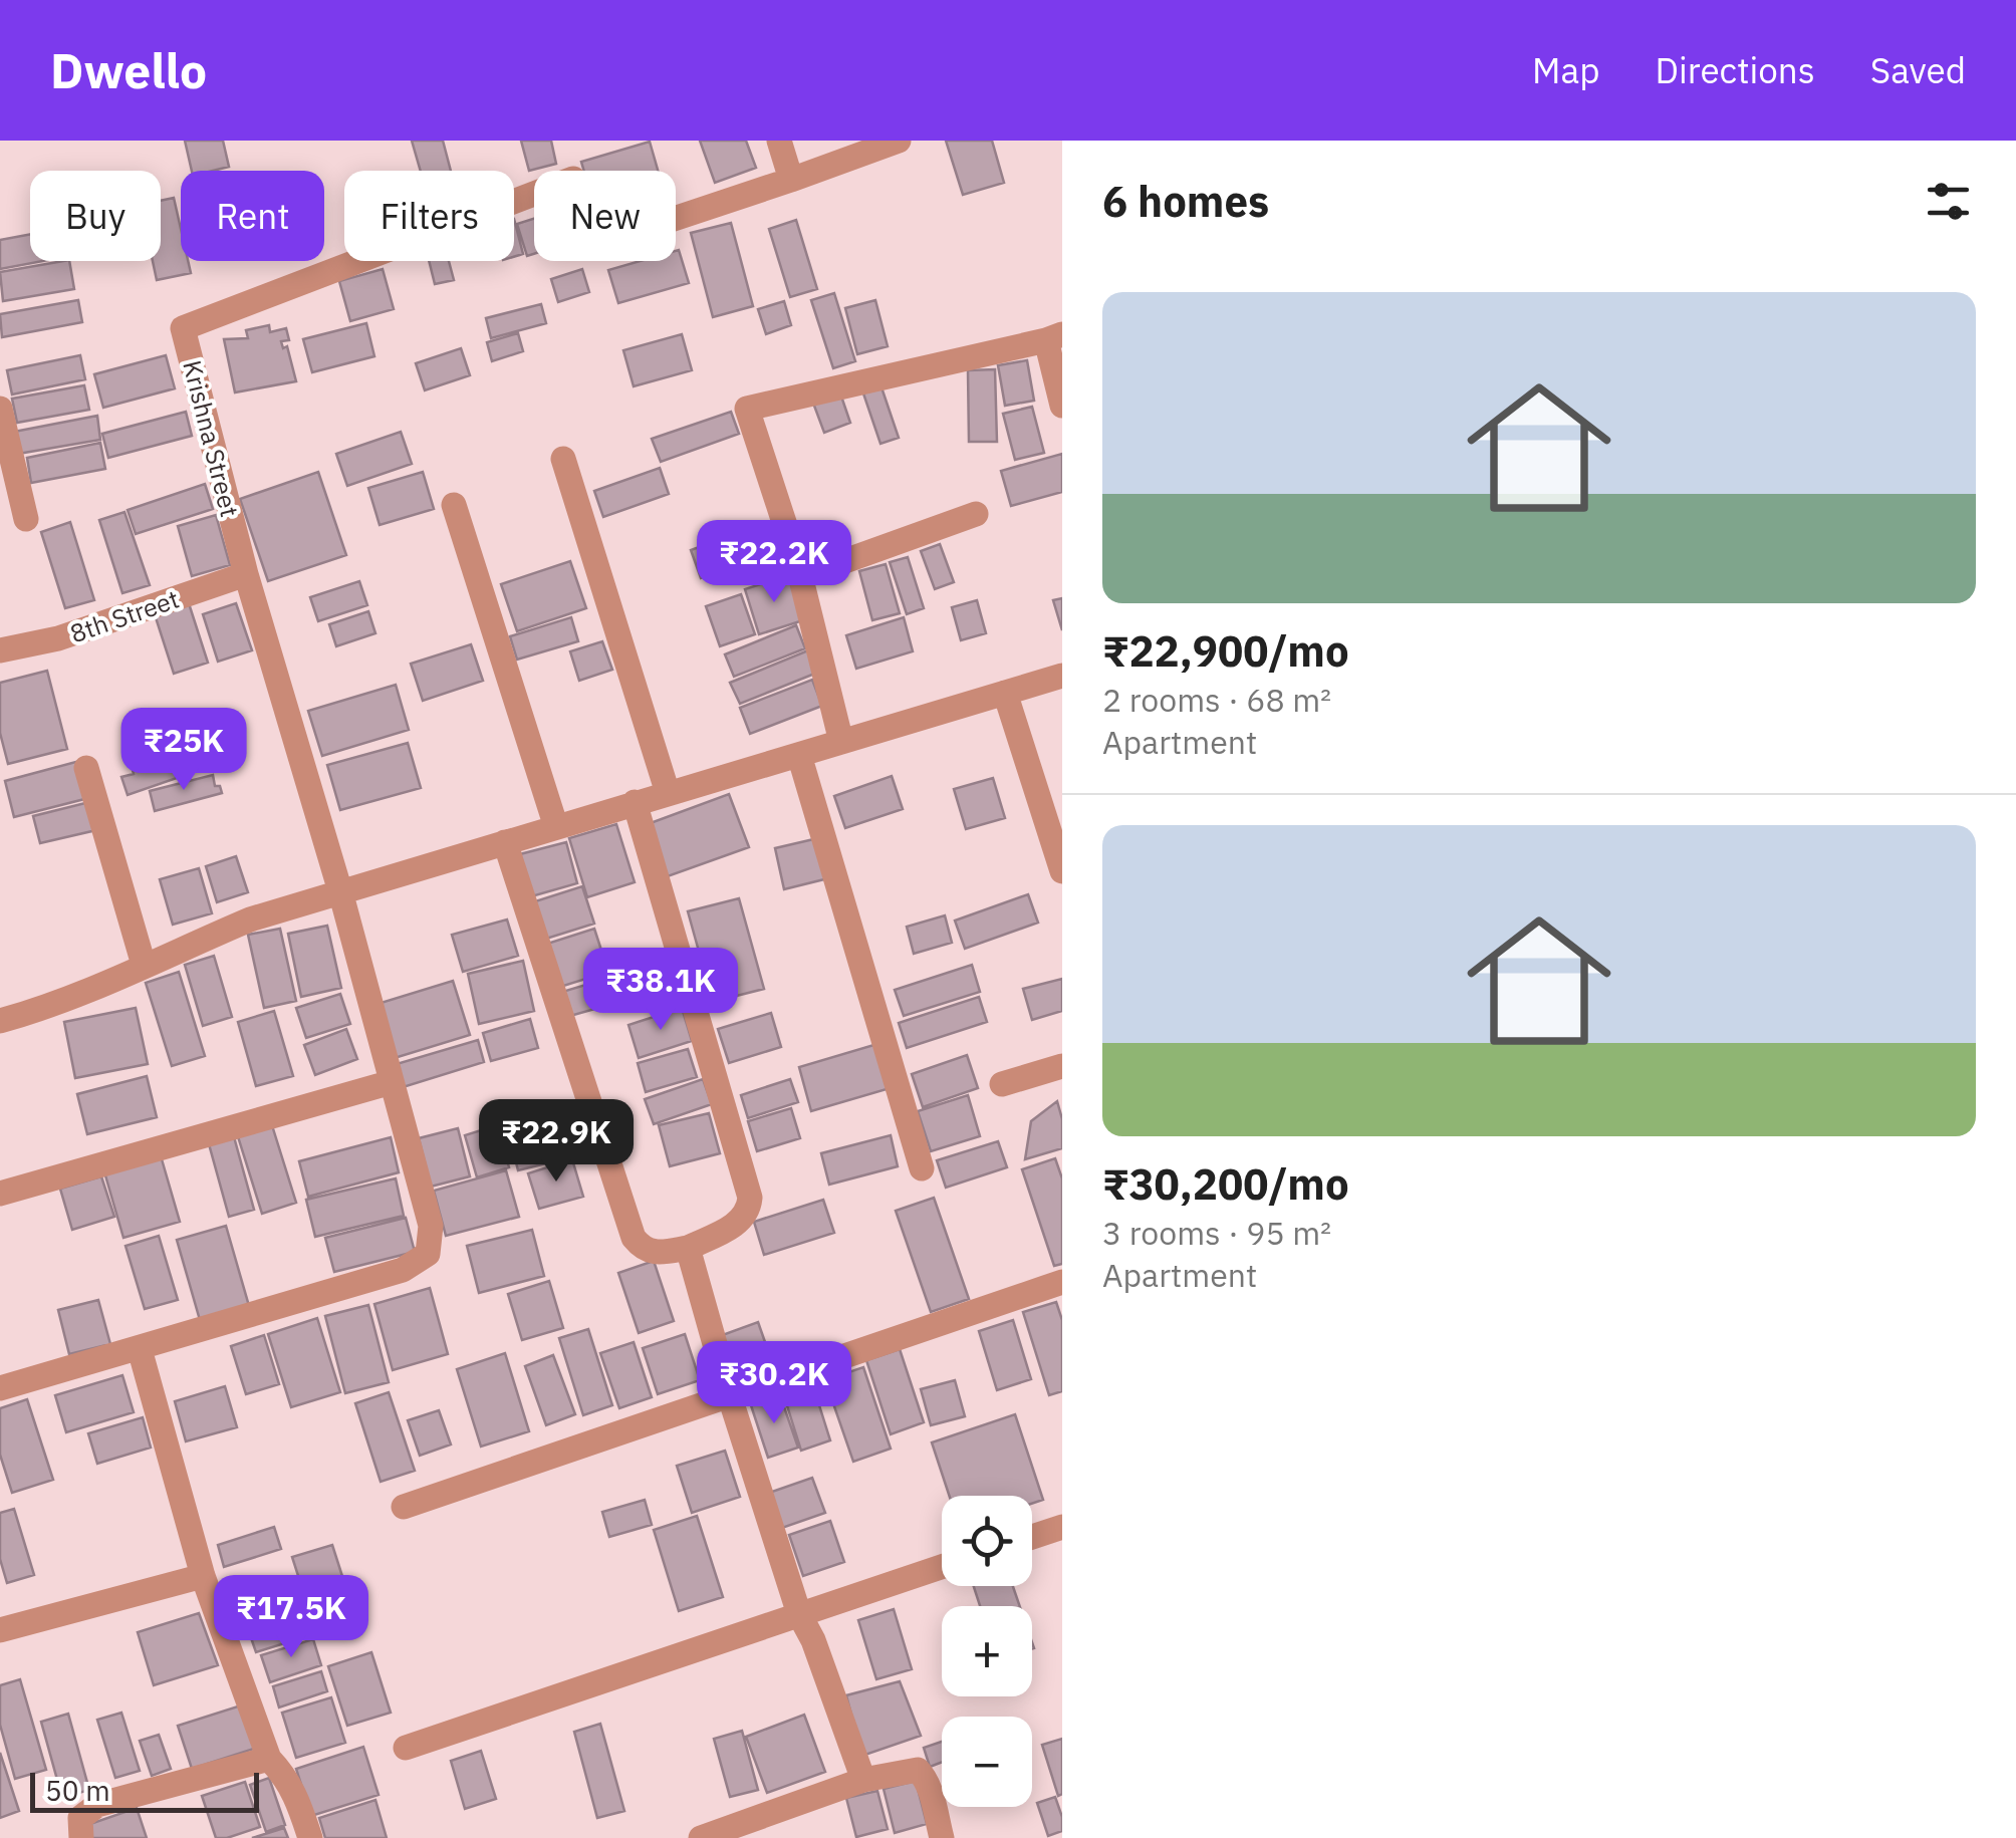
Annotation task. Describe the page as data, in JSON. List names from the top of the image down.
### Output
{
  "streets": {
    "street": ["Krishna Street", "8th Street"]
  },
  "crossings": [
    ["Krishna Street", "8th Street"]
  ],
  "scale_bar": "50 m",
  "page": {
    "header": "Dwello",
    "nav": ["Map", "Directions", "Saved"],
    "heading": "6 homes",
    "chip": [
      "Buy",
      "Rent",
      "Filters",
      "New"
    ],
    "list": [
      {
        "name": "₹22,900/mo",
        "note": "2 rooms · 68 m² · Apartment"
      },
      {
        "name": "₹30,200/mo",
        "note": "3 rooms · 95 m² · Apartment"
      }
    ],
    "price": [
      "₹22.2K",
      "₹25K",
      "₹38.1K",
      "₹22.9K",
      "₹30.2K",
      "₹17.5K"
    ],
    "map_buttons": ["+", "−"],
    "scale": "50 m"
  }
}
